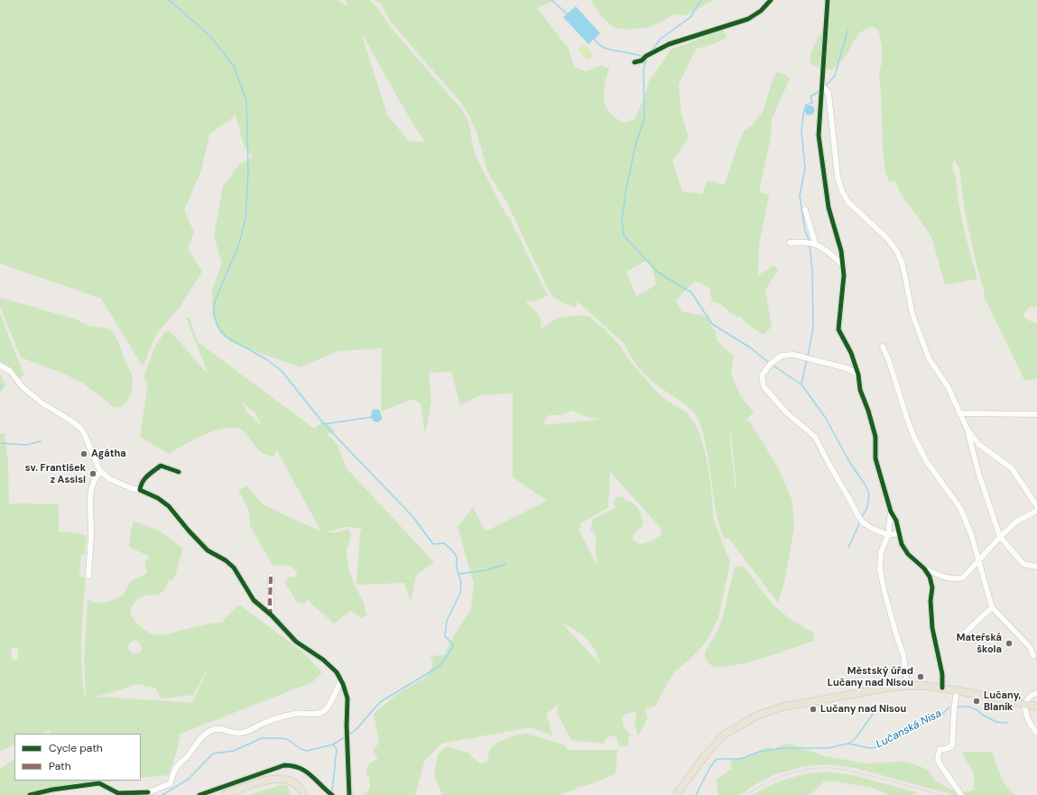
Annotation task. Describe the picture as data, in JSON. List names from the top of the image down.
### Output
{
  "water": ["Lučanská Nisa"],
  "places": [
    "Agátha",
    "sv. František z Assisi",
    "Mateřská škola",
    "Městský úřad Lučany nad Nisou",
    "Lučany, Blaník",
    "Lučany nad Nisou"
  ],
  "legend": ["Cycle path", "Path"]
}
